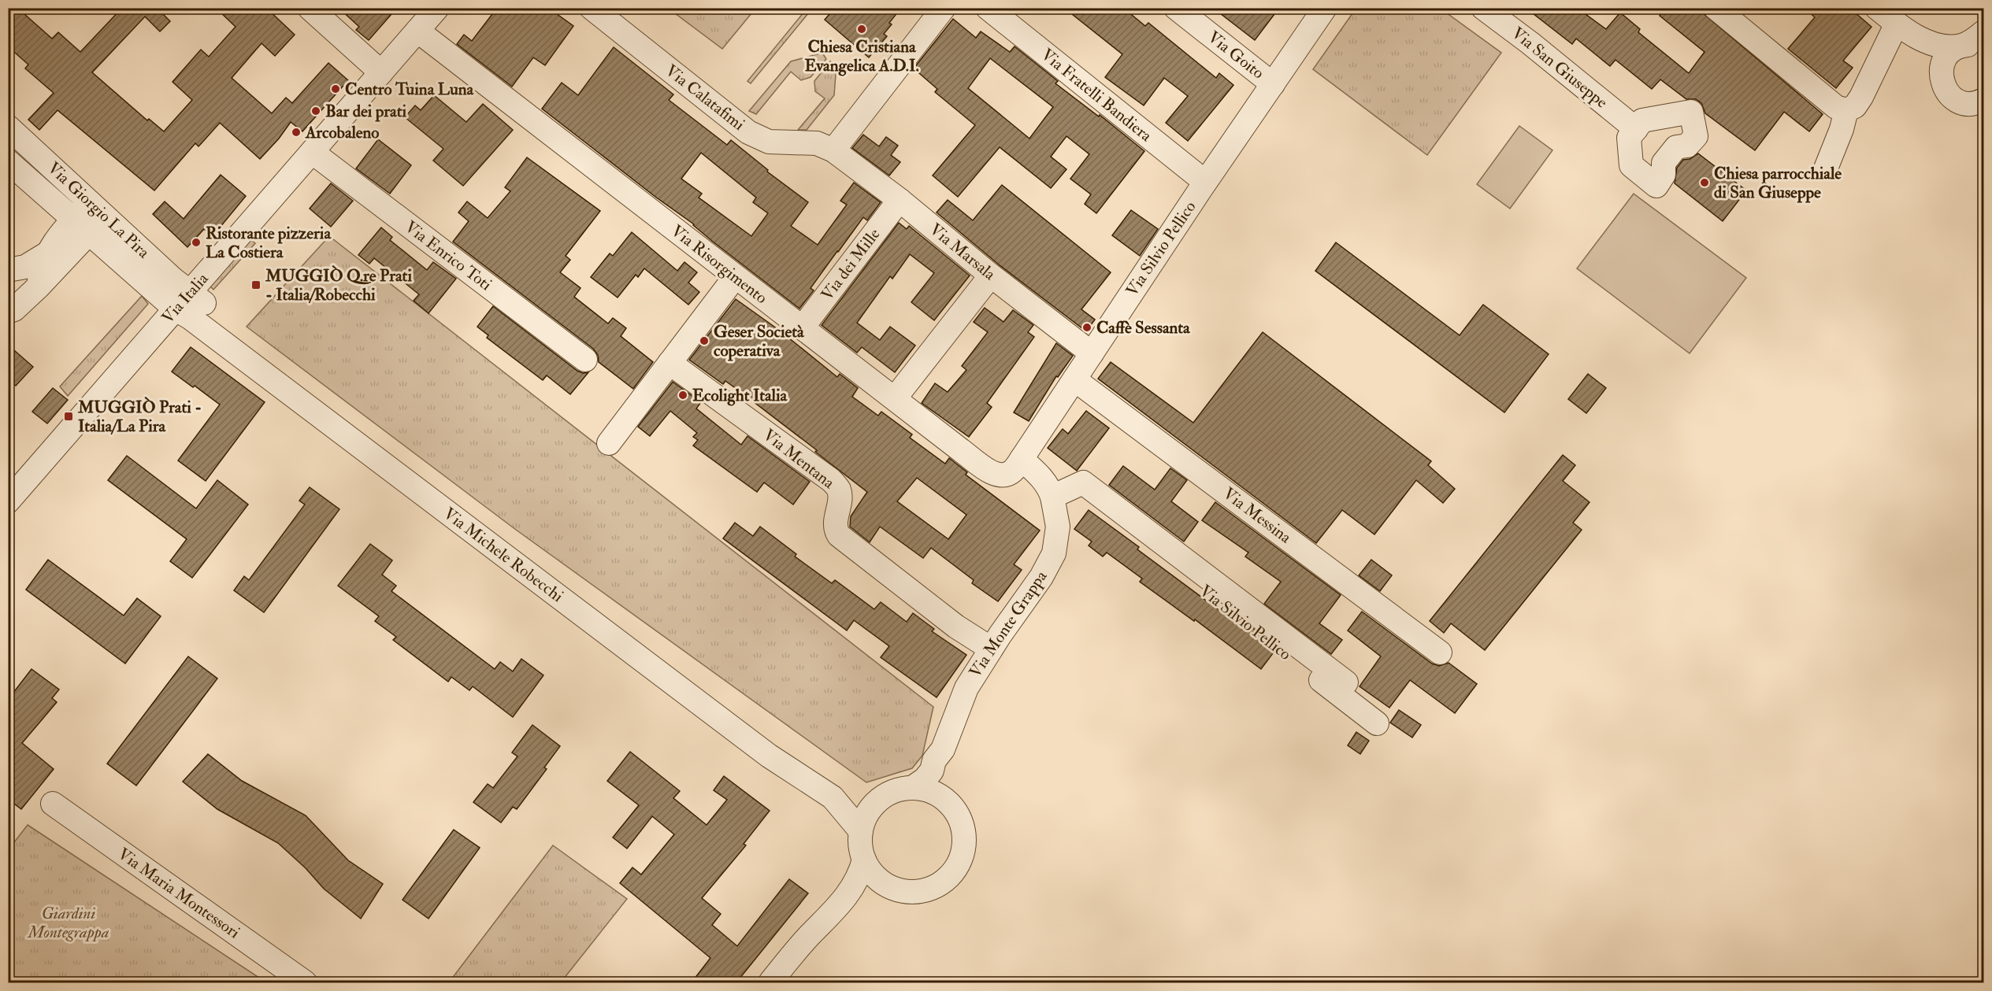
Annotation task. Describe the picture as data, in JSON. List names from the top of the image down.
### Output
{
  "streets": {
    "street": [
      "Via Goito",
      "Via San Giuseppe",
      "Via Fratelli Bandiera",
      "Via Calatafimi",
      "Via Giorgio La Pira",
      "Via Silvio Pellico",
      "Via Marsala",
      "Via Enrico Toti",
      "Via Risorgimento",
      "Via dei Mille",
      "Via Italia",
      "Via Mentana",
      "Via Messina",
      "Via Michele Robecchi",
      "Via Monte Grappa",
      "Via Maria Montessori"
    ]
  },
  "crossings": [
    ["Via Goito", "Via Silvio Pellico"],
    ["Via Fratelli Bandiera", "Via Silvio Pellico"],
    ["Via Calatafimi", "Via Marsala"],
    ["Via Giorgio La Pira", "Via Italia"],
    ["Via Giorgio La Pira", "Via Michele Robecchi"],
    ["Via Silvio Pellico", "Via Marsala"],
    ["Via Silvio Pellico", "Via Risorgimento"],
    ["Via Silvio Pellico", "Via Messina"],
    ["Via Silvio Pellico", "Via Monte Grappa"],
    ["Via Marsala", "Via dei Mille"],
    ["Via Enrico Toti", "Via Italia"],
    ["Via Risorgimento", "Via dei Mille"],
    ["Via Risorgimento", "Via Italia"],
    ["Via Italia", "Via Michele Robecchi"],
    ["Via Mentana", "Via Monte Grappa"],
    ["Via Michele Robecchi", "Via Monte Grappa"]
  ],
  "parks": ["Giardini Montegrappa"],
  "places": {
    "other": [
      "Chiesa Cristiana Evangelica A.D.I.",
      "Centro Tuina Luna",
      "Bar dei prati",
      "Arcobaleno",
      "Chiesa parrocchiale di San Giuseppe",
      "Ristorante pizzeria La Costiera",
      "Caffè Sessanta",
      "Geser Società coperativa",
      "Ecolight Italia"
    ],
    "transit": ["MUGGIÒ Q.re Prati - Italia/Robecchi", "MUGGIÒ Prati - Italia/La Pira"]
  }
}
